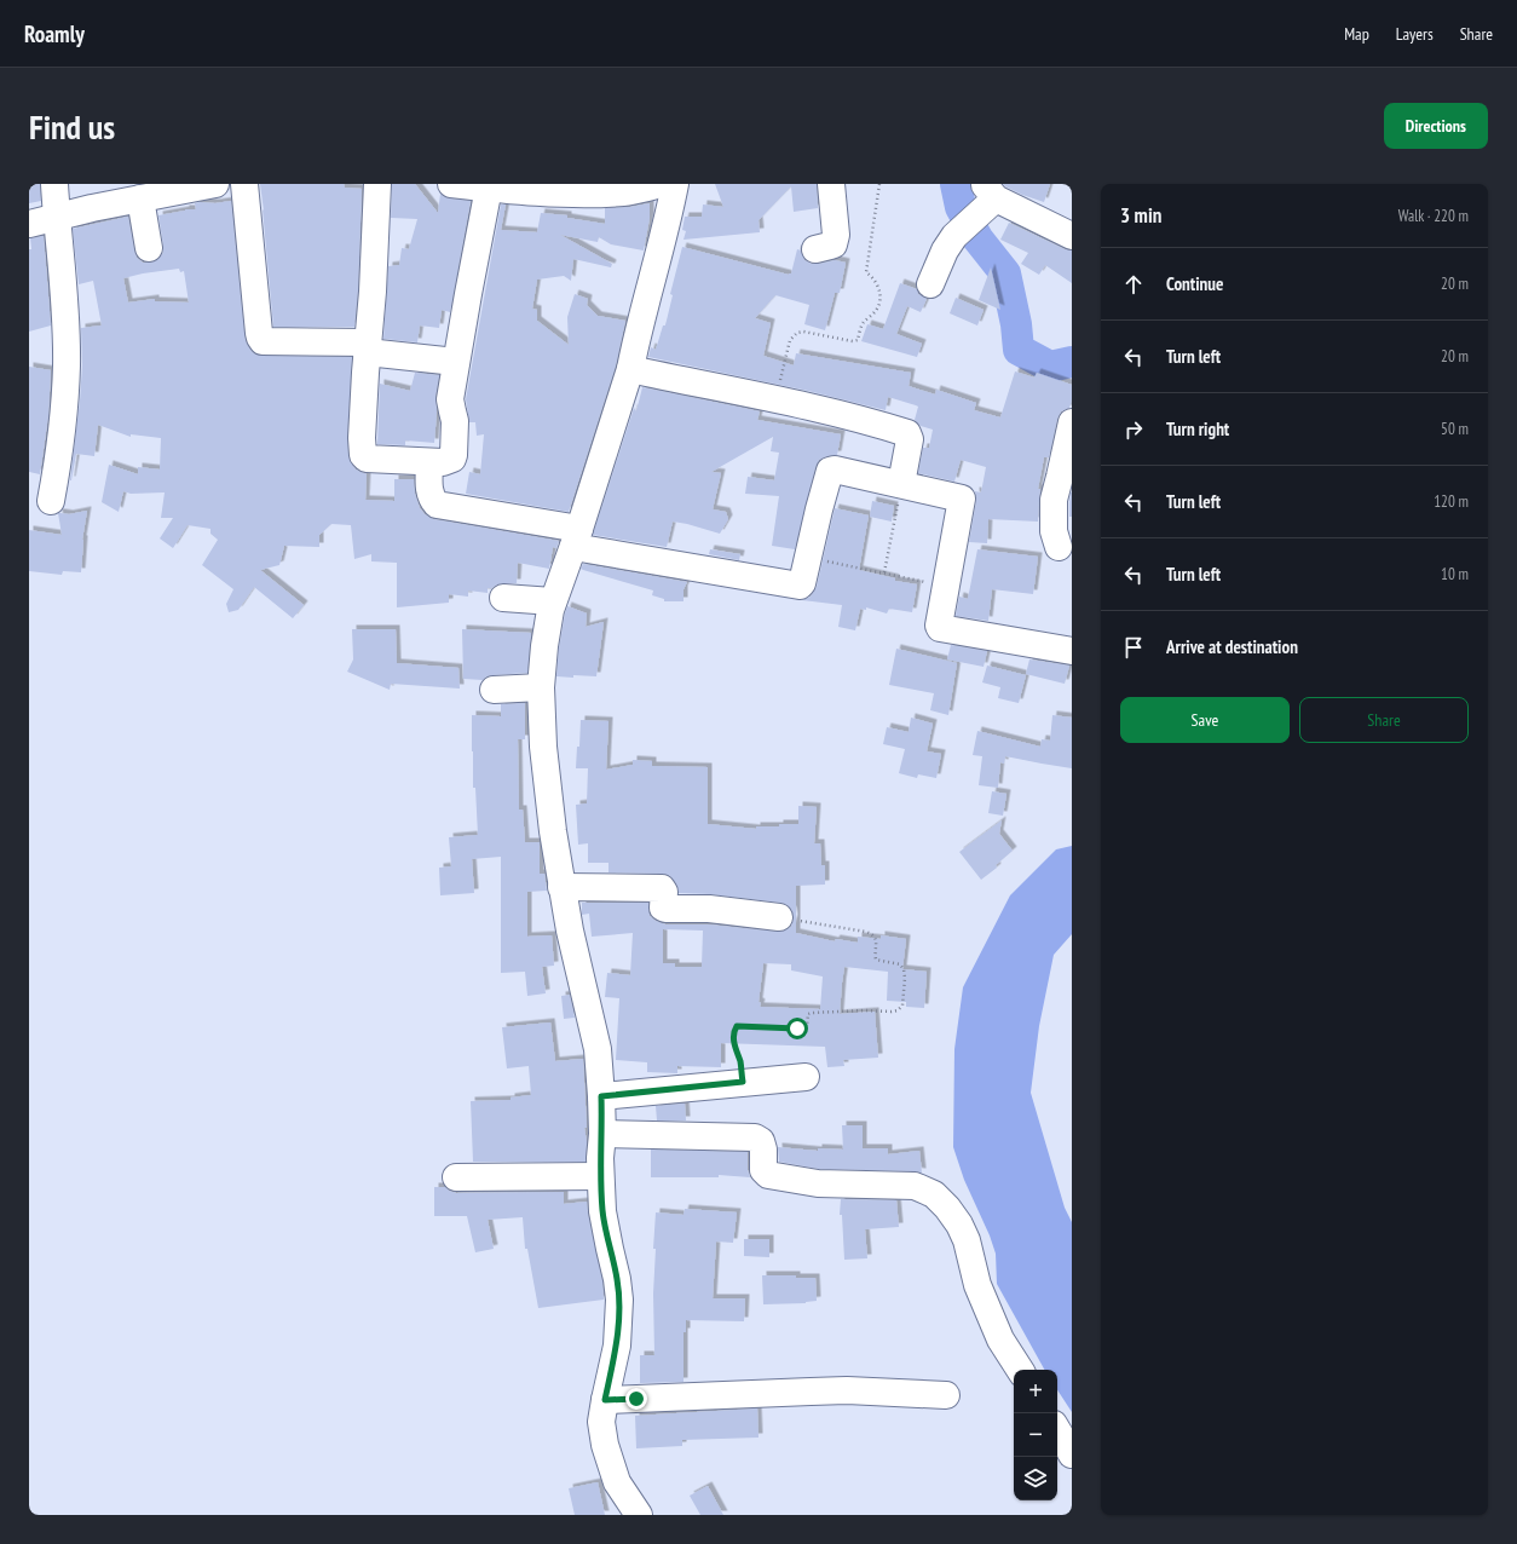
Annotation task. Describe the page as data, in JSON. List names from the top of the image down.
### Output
{
  "page": {
    "header": "Roamly",
    "nav": ["Map", "Layers", "Share"],
    "buttons": [
      "Directions",
      ["Save", "Share"]
    ],
    "title": "Find us",
    "heading": ["3 min", "Walk · 220 m"],
    "list": [
      ["Continue", "20 m"],
      ["Turn left", "20 m"],
      ["Turn right", "50 m"],
      ["Turn left", "120 m"],
      ["Turn left", "10 m"],
      "Arrive at destination"
    ],
    "map_buttons": ["+", "−"]
  }
}
